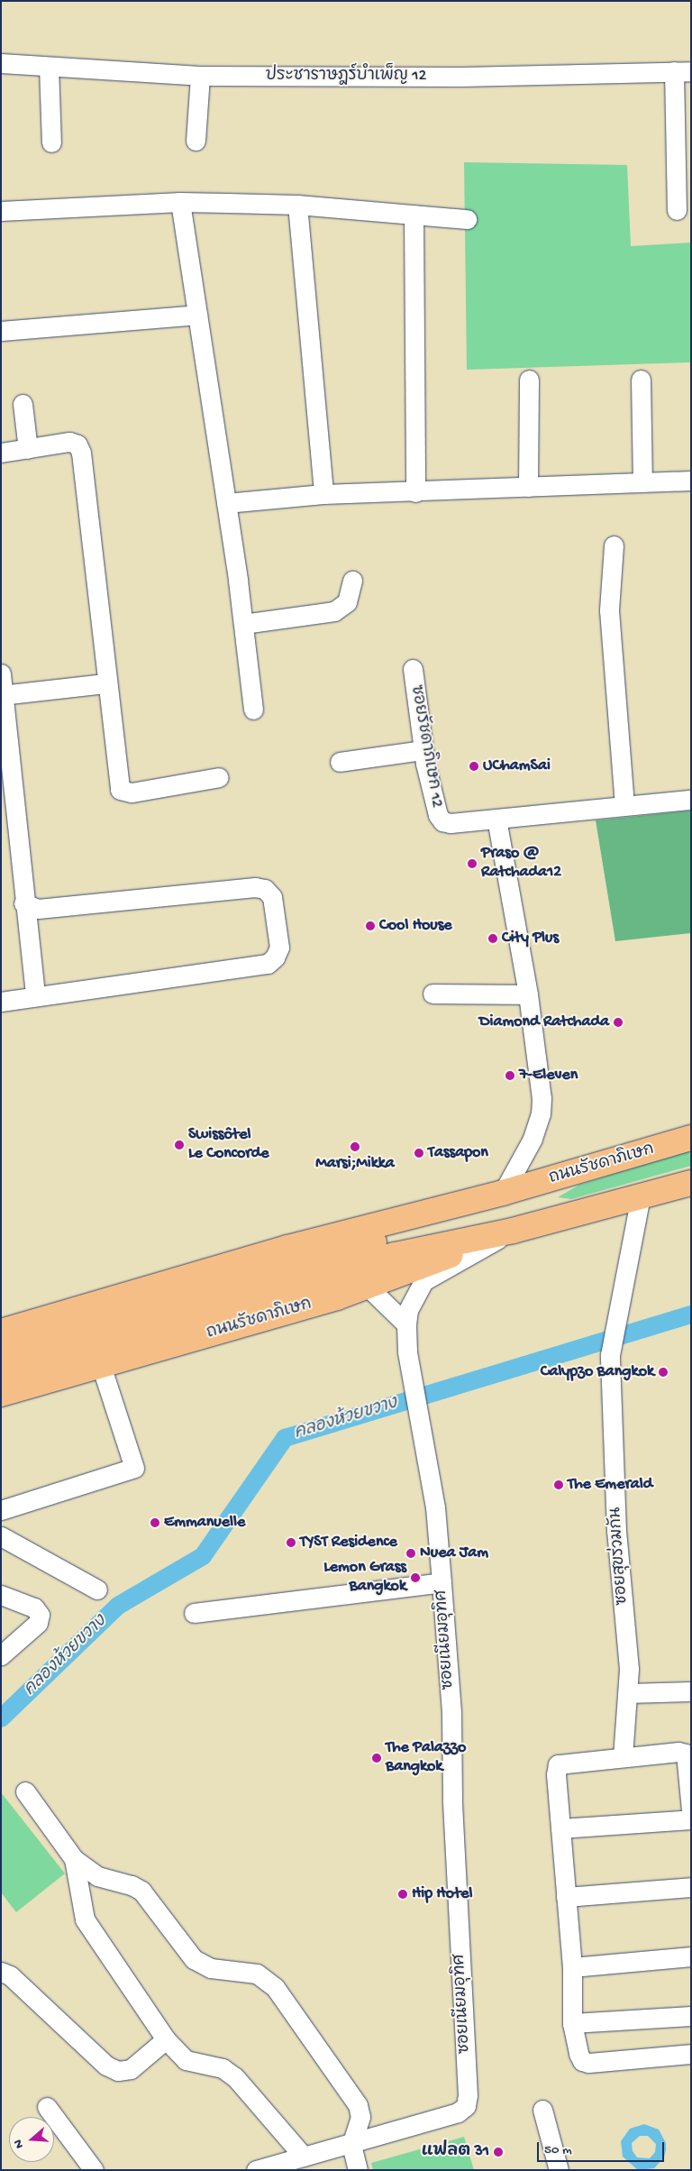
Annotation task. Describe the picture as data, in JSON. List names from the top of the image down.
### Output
{
  "streets": {
    "main road": ["ถนนรัชดาภิเษก"],
    "street": [
      "ประชาราษฎร์บำเพ็ญ 12",
      "ซอยรัชดาภิเษก 12",
      "ซอยสุขร่วมกัน",
      "ซอยเนียมอุทิศ"
    ]
  },
  "crossings": [
    ["ถนนรัชดาภิเษก", "ซอยสุขร่วมกัน"],
    ["ถนนรัชดาภิเษก", "ซอยเนียมอุทิศ"]
  ],
  "water": ["คลองห้วยขวาง"],
  "places": [
    "UChamSai",
    "Praso @ Ratchada12",
    "Cool House",
    "City Plus",
    "Diamond Ratchada",
    "7-Eleven",
    "Swissôtel Le Concorde",
    "Marsi;Mikka",
    "Tassapon",
    "Calypzo Bangkok",
    "The Emerald",
    "Emmanuelle",
    "TYST Residence",
    "Nuea Jam",
    "Lemon Grass Bangkok",
    "The Palazzo Bangkok",
    "Hip Hotel",
    "แฟลต 31"
  ],
  "scale_bar": "50 m",
  "north": "left"
}
